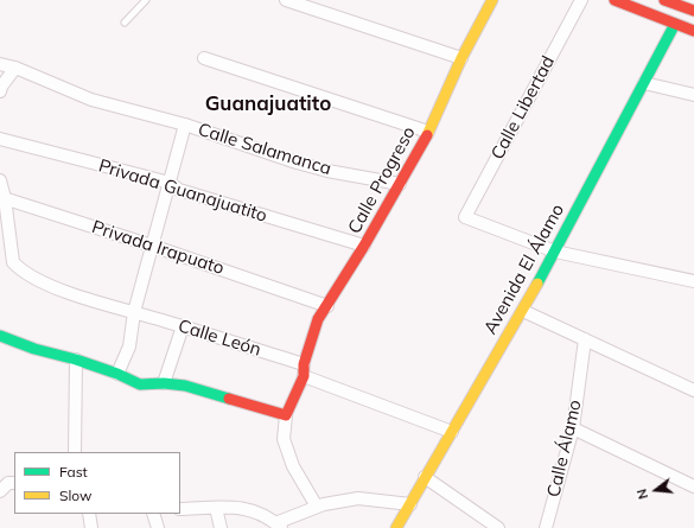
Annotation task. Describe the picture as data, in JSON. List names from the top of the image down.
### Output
{
  "streets": {
    "street": [
      "Calle Libertad",
      "Calle Salamanca",
      "Calle Progreso",
      "Privada Guanajuatito",
      "Privada Irapuato",
      "Avenida El Álamo",
      "Calle León",
      "Calle Álamo"
    ]
  },
  "crossings": [
    ["Calle Libertad", "Avenida El Álamo"],
    ["Calle Salamanca", "Calle Progreso"],
    ["Calle Salamanca", "Privada Guanajuatito"],
    ["Calle Salamanca", "Privada Irapuato"],
    ["Calle Salamanca", "Calle León"],
    ["Calle Progreso", "Privada Guanajuatito"],
    ["Calle Progreso", "Privada Irapuato"],
    ["Calle Progreso", "Calle León"],
    ["Privada Irapuato", "Calle León"],
    ["Avenida El Álamo", "Calle León"]
  ],
  "districts": ["Guanajuatito"],
  "legend": ["Fast", "Slow"],
  "north": "left"
}
